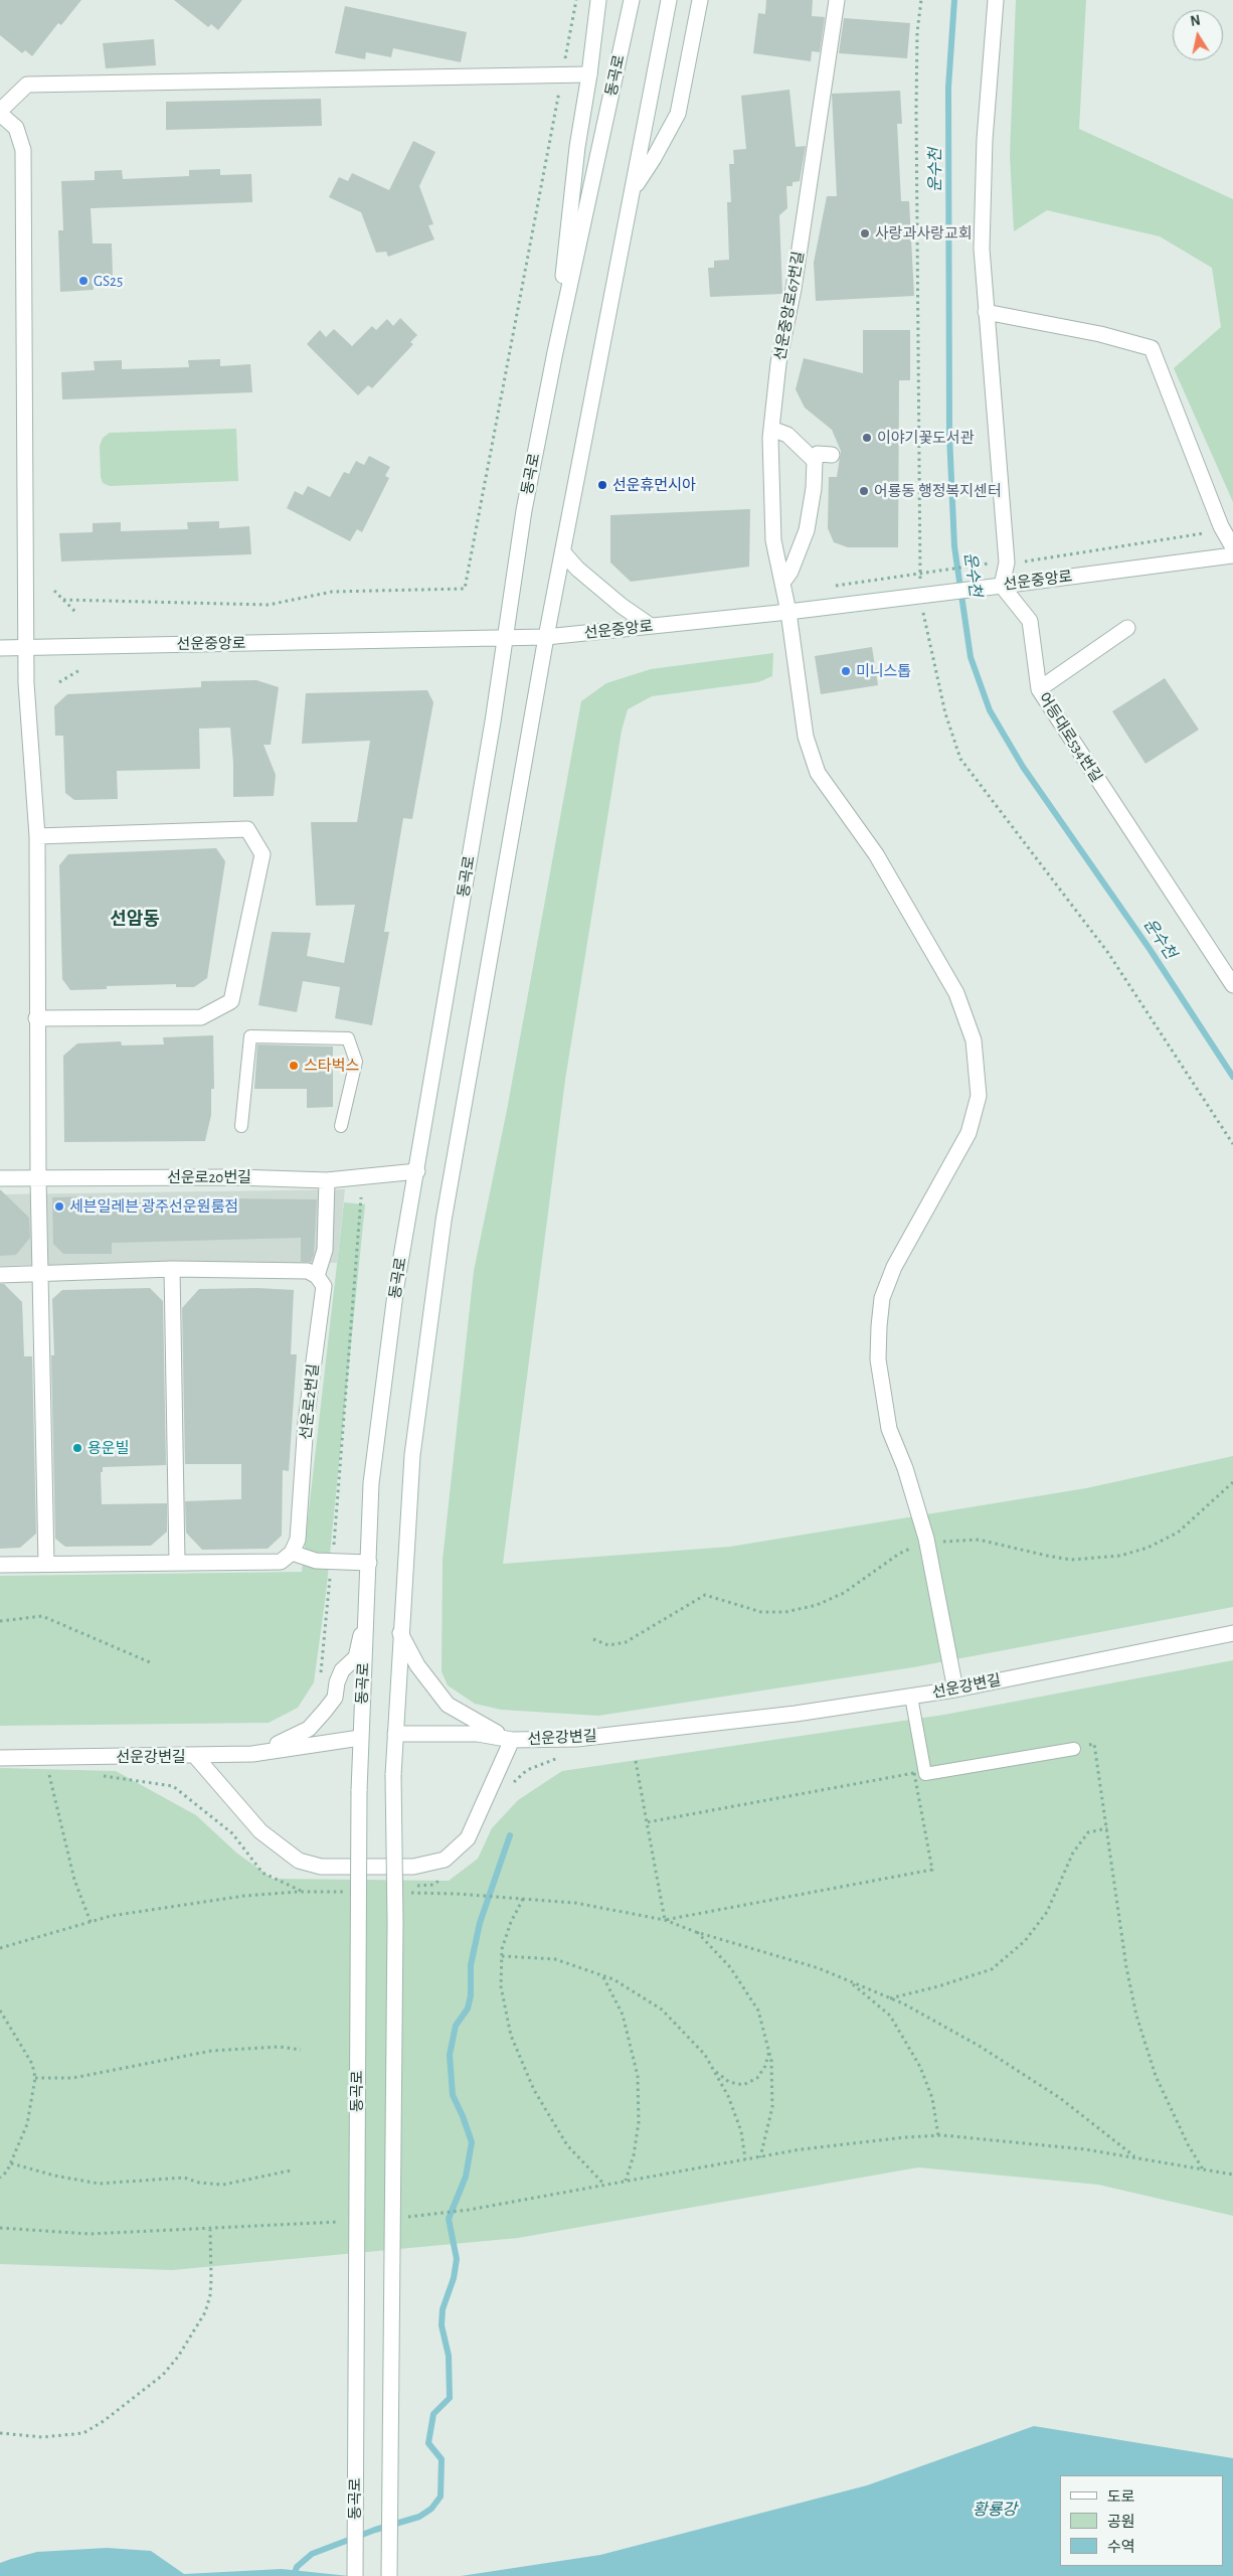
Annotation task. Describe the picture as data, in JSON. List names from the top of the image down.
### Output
{
  "streets": {
    "street": [
      "동곡로",
      "선운중앙로67번길",
      "선운중앙로",
      "어등대로534번길",
      "선운로20번길",
      "선운로2번길",
      "선운강변길"
    ]
  },
  "crossings": [
    ["동곡로", "선운중앙로"],
    ["동곡로", "선운로20번길"],
    ["선운중앙로67번길", "선운중앙로"],
    ["선운중앙로67번길", "선운강변길"],
    ["선운중앙로", "어등대로534번길"]
  ],
  "districts": ["선암동"],
  "water": ["운수천", "황룡강"],
  "places": [
    "사랑과사랑교회",
    "GS25",
    "이야기꽃도서관",
    "선운휴먼시아",
    "어룡동 행정복지센터",
    "미니스톱",
    "스타벅스",
    "세븐일레븐 광주선운원룸점",
    "용운빌"
  ],
  "legend": ["도로", "공원", "수역"],
  "north": "top"
}
